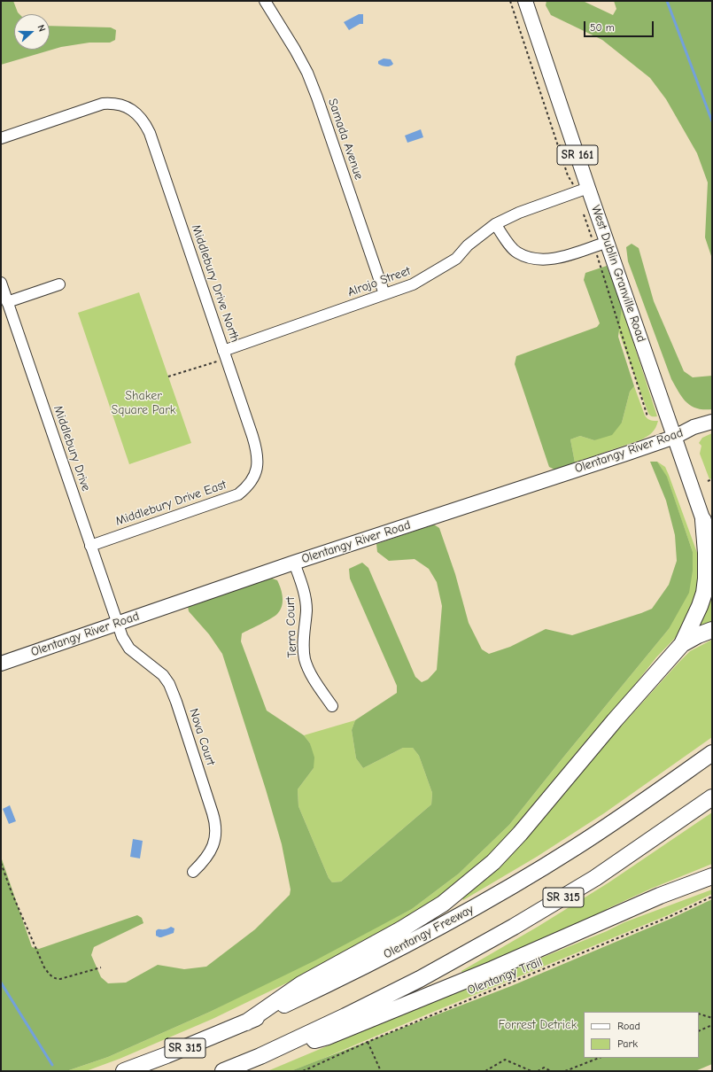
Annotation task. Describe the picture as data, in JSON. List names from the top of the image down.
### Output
{
  "streets": {
    "highway": ["SR 315", "Olentangy Freeway"],
    "main road": ["SR 161", "West Dublin Granville Road", "Olentangy River Road"],
    "street": [
      "Samada Avenue",
      "Alrojo Street",
      "Middlebury Drive North",
      "Middlebury Drive",
      "Middlebury Drive East",
      "Terra Court",
      "Nova Court"
    ],
    "path": ["Olentangy Trail"]
  },
  "crossings": [
    ["Samada Avenue", "Alrojo Street"],
    ["West Dublin Granville Road", "Alrojo Street"],
    ["West Dublin Granville Road", "Olentangy River Road"],
    ["Alrojo Street", "Middlebury Drive North"],
    ["Middlebury Drive North", "Middlebury Drive East"],
    ["Middlebury Drive", "Olentangy River Road"],
    ["Middlebury Drive", "Middlebury Drive East"],
    ["Middlebury Drive", "Nova Court"],
    ["Olentangy River Road", "Terra Court"],
    ["Olentangy River Road", "Nova Court"]
  ],
  "parks": ["Shaker Square Park", "Forrest Detrick"],
  "legend": ["Road", "Park"],
  "scale_bar": "50 m",
  "north": "right"
}
